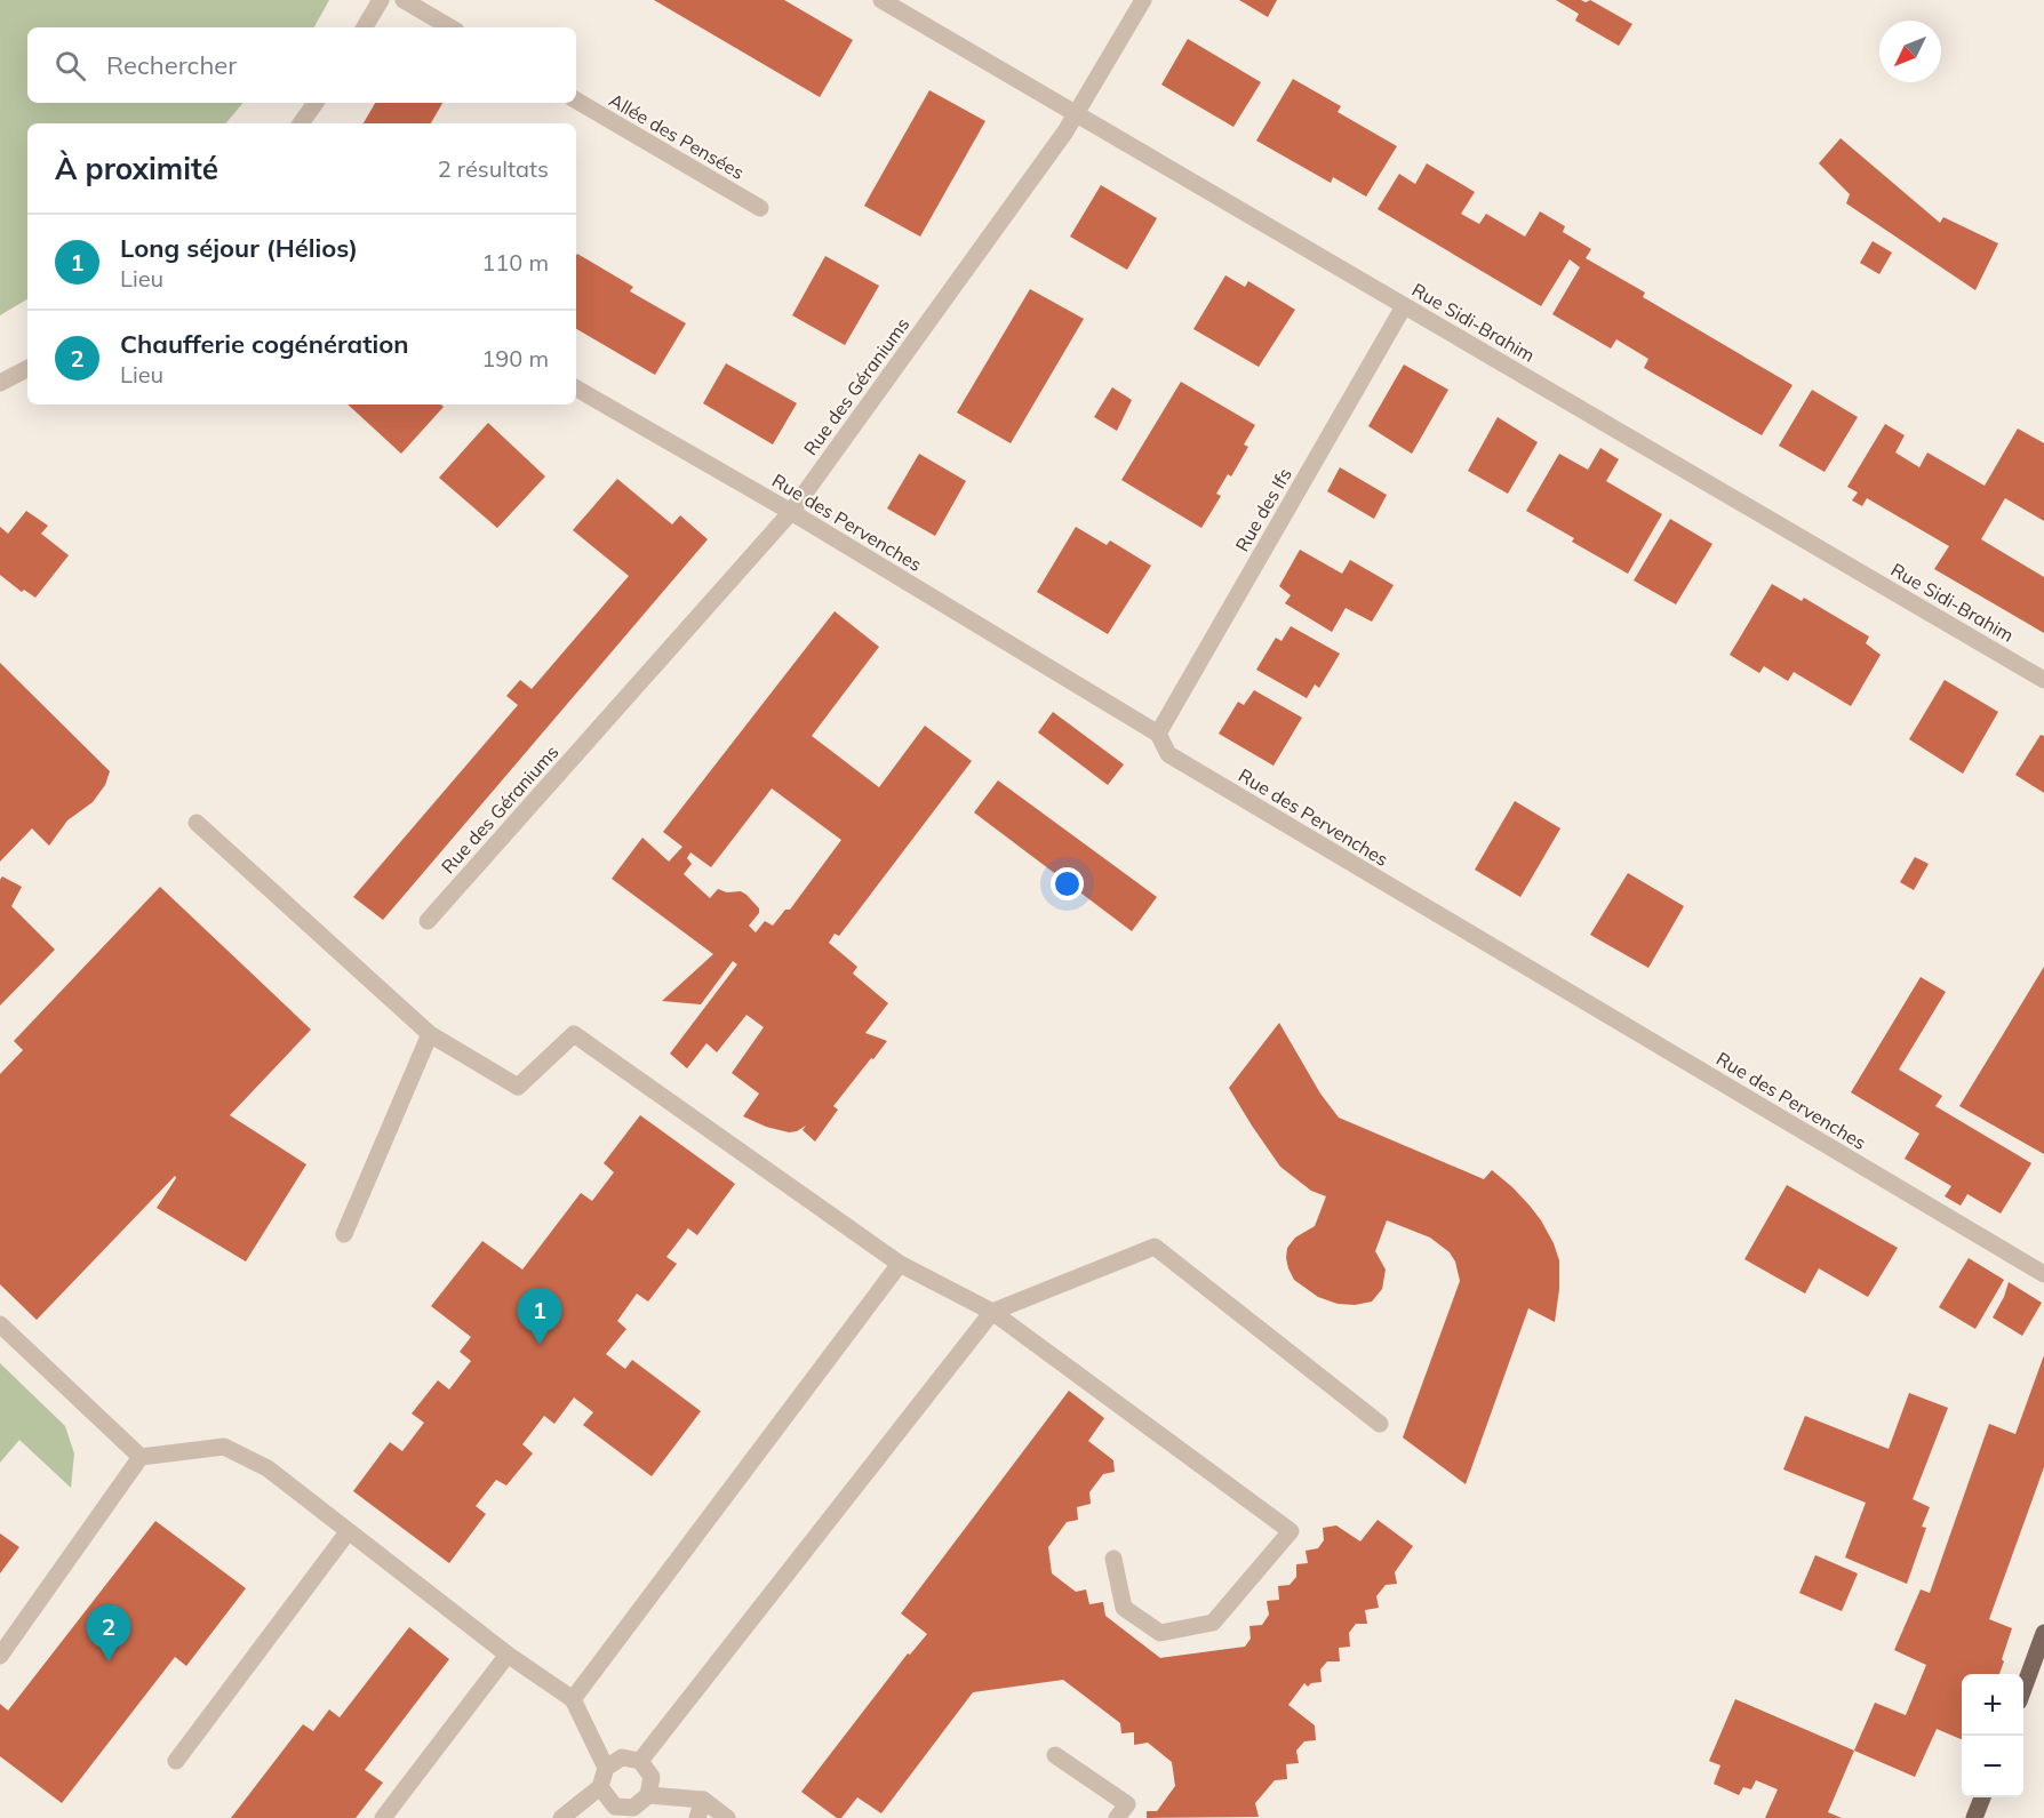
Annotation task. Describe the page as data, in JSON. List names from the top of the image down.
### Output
{
  "streets": {
    "street": [
      "Allée des Pensées",
      "Rue Sidi-Brahim",
      "Rue des Géraniums",
      "Rue des Ifs",
      "Rue des Pervenches"
    ]
  },
  "crossings": [
    ["Rue Sidi-Brahim", "Rue des Géraniums"],
    ["Rue Sidi-Brahim", "Rue des Ifs"],
    ["Rue des Géraniums", "Rue des Pervenches"],
    ["Rue des Ifs", "Rue des Pervenches"]
  ],
  "north": "bottom left",
  "page": {
    "search": "Rechercher",
    "heading": ["À proximité", "2 résultats"],
    "list": [
      {
        "mark": "1",
        "name": "Long séjour (Hélios)",
        "note": "Lieu",
        "value": "110 m"
      },
      {
        "mark": "2",
        "name": "Chaufferie cogénération",
        "note": "Lieu",
        "value": "190 m"
      }
    ],
    "pins": ["1", "2"],
    "map_buttons": ["+", "−"]
  }
}
